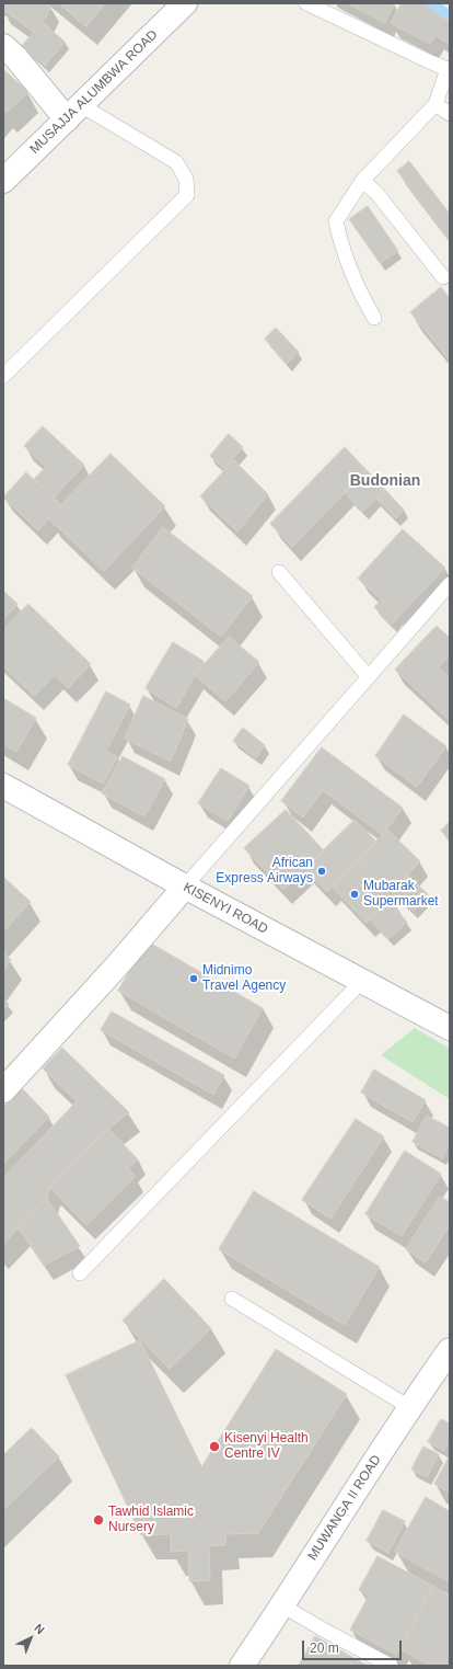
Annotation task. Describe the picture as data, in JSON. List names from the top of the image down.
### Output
{
  "streets": {
    "street": ["MUSAJJA ALUMBWA ROAD", "KISENYI ROAD", "MUWANGA II ROAD"]
  },
  "districts": ["Budonian"],
  "places": [
    "African Express Airways",
    "Mubarak Supermarket",
    "Midnimo Travel Agency",
    "Kisenyi Health Centre IV",
    "Tawhid Islamic Nursery"
  ],
  "scale_bar": "20 m",
  "north": "top right"
}
